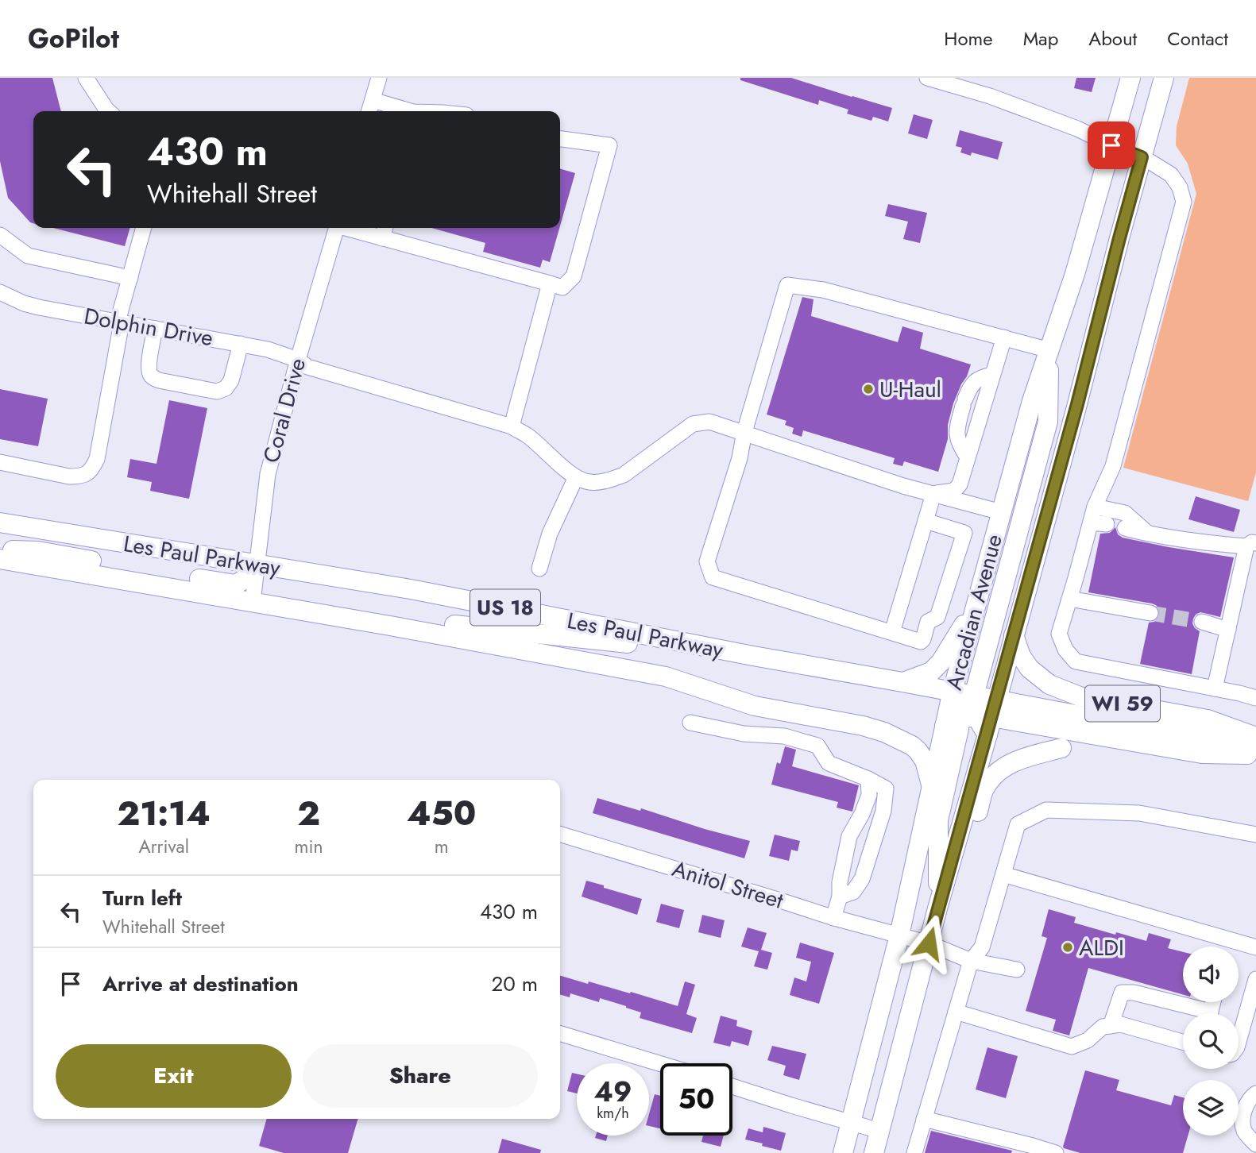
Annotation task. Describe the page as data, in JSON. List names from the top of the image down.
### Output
{
  "streets": {
    "main road": [
      "Les Paul Parkway",
      "US 18",
      "Arcadian Avenue",
      "WI 59"
    ],
    "street": ["Dolphin Drive", "Coral Drive", "Anitol Street"]
  },
  "crossings": [
    ["Dolphin Drive", "Coral Drive"],
    ["Coral Drive", "Les Paul Parkway"],
    ["Les Paul Parkway", "Arcadian Avenue"],
    ["Arcadian Avenue", "WI 59"],
    ["Arcadian Avenue", "Anitol Street"]
  ],
  "places": ["U-Haul", "ALDI"],
  "page": {
    "header": "GoPilot",
    "nav": [
      "Home",
      "Map",
      "About",
      "Contact"
    ],
    "turn": ["430 m", "Whitehall Street"],
    "eta": [
      "21:14",
      "Arrival",
      "2",
      "min",
      "450",
      "m"
    ],
    "list": [
      {
        "name": "Turn left",
        "note": "Whitehall Street",
        "value": "430 m"
      },
      {
        "name": "Arrive at destination",
        "value": "20 m"
      }
    ],
    "buttons": ["Exit", "Share"],
    "speed": "49 km/h",
    "limit": "50"
  }
}
